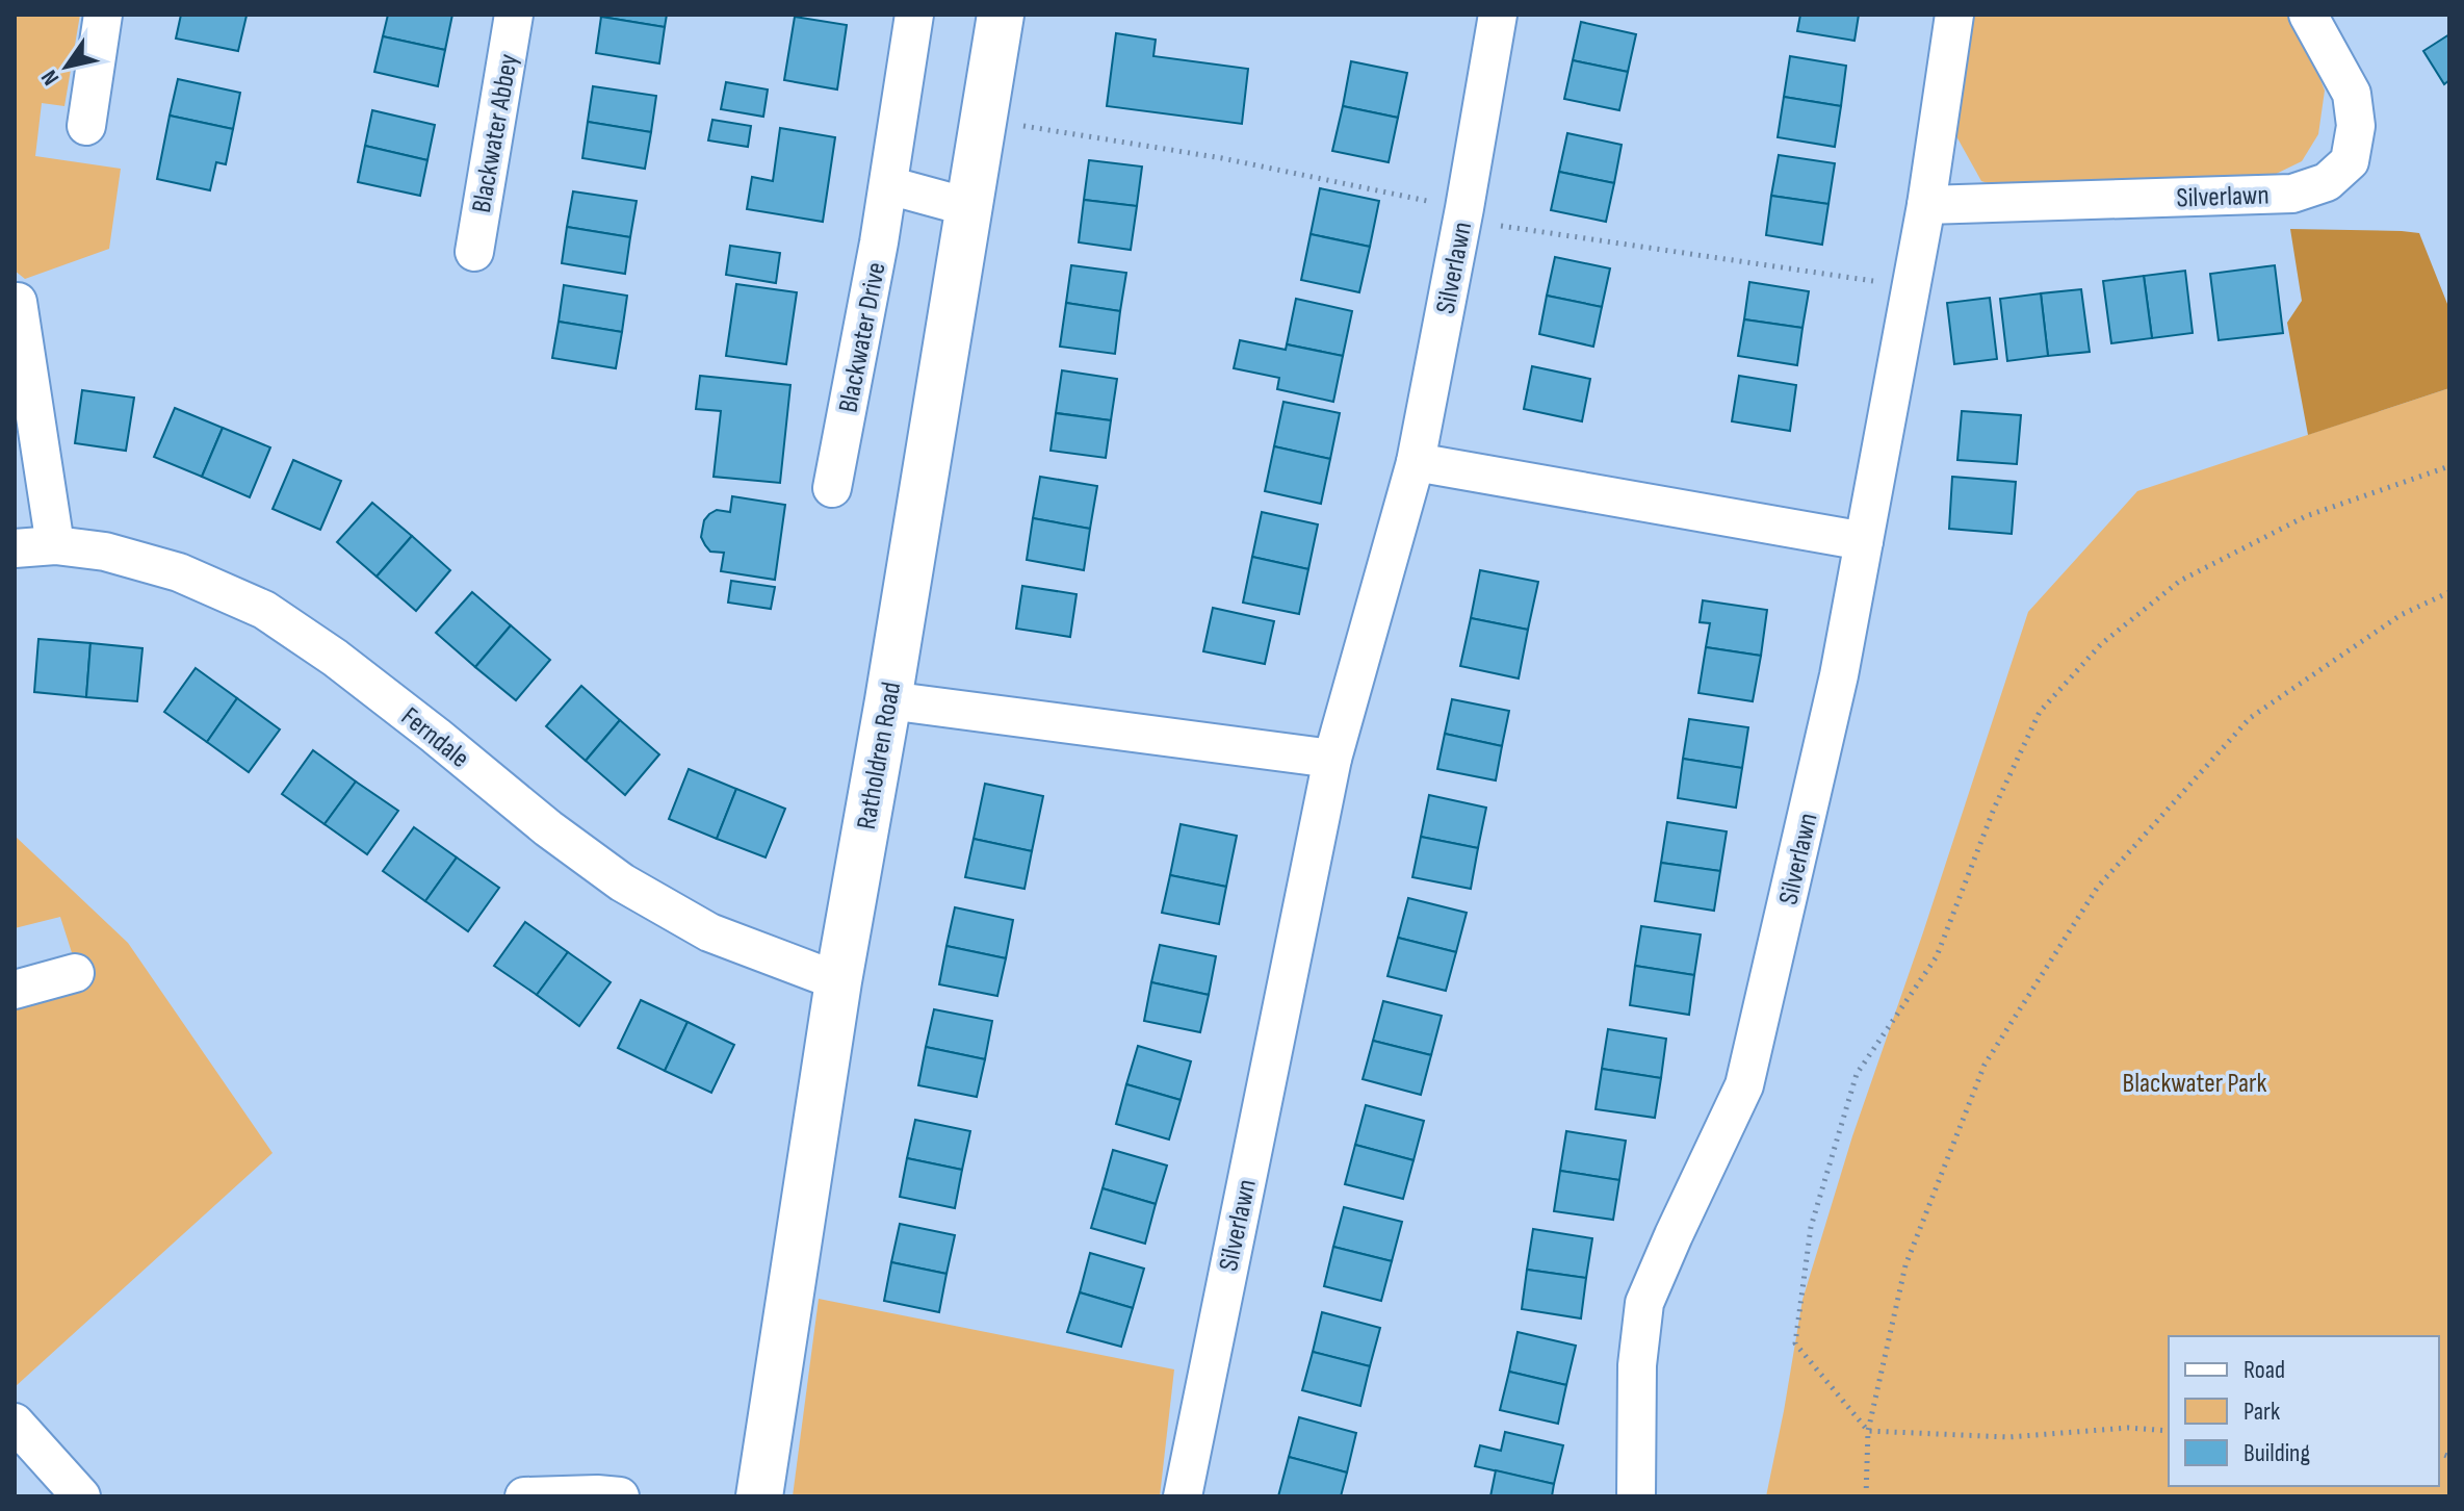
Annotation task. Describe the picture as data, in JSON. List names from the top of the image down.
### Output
{
  "streets": {
    "street": [
      "Blackwater Abbey",
      "Silverlawn",
      "Blackwater Drive",
      "Ferndale",
      "Ratholdren Road"
    ]
  },
  "crossings": [
    ["Ferndale", "Ratholdren Road"]
  ],
  "parks": ["Blackwater Park"],
  "legend": ["Road", "Park", "Building"],
  "north": "bottom left"
}
